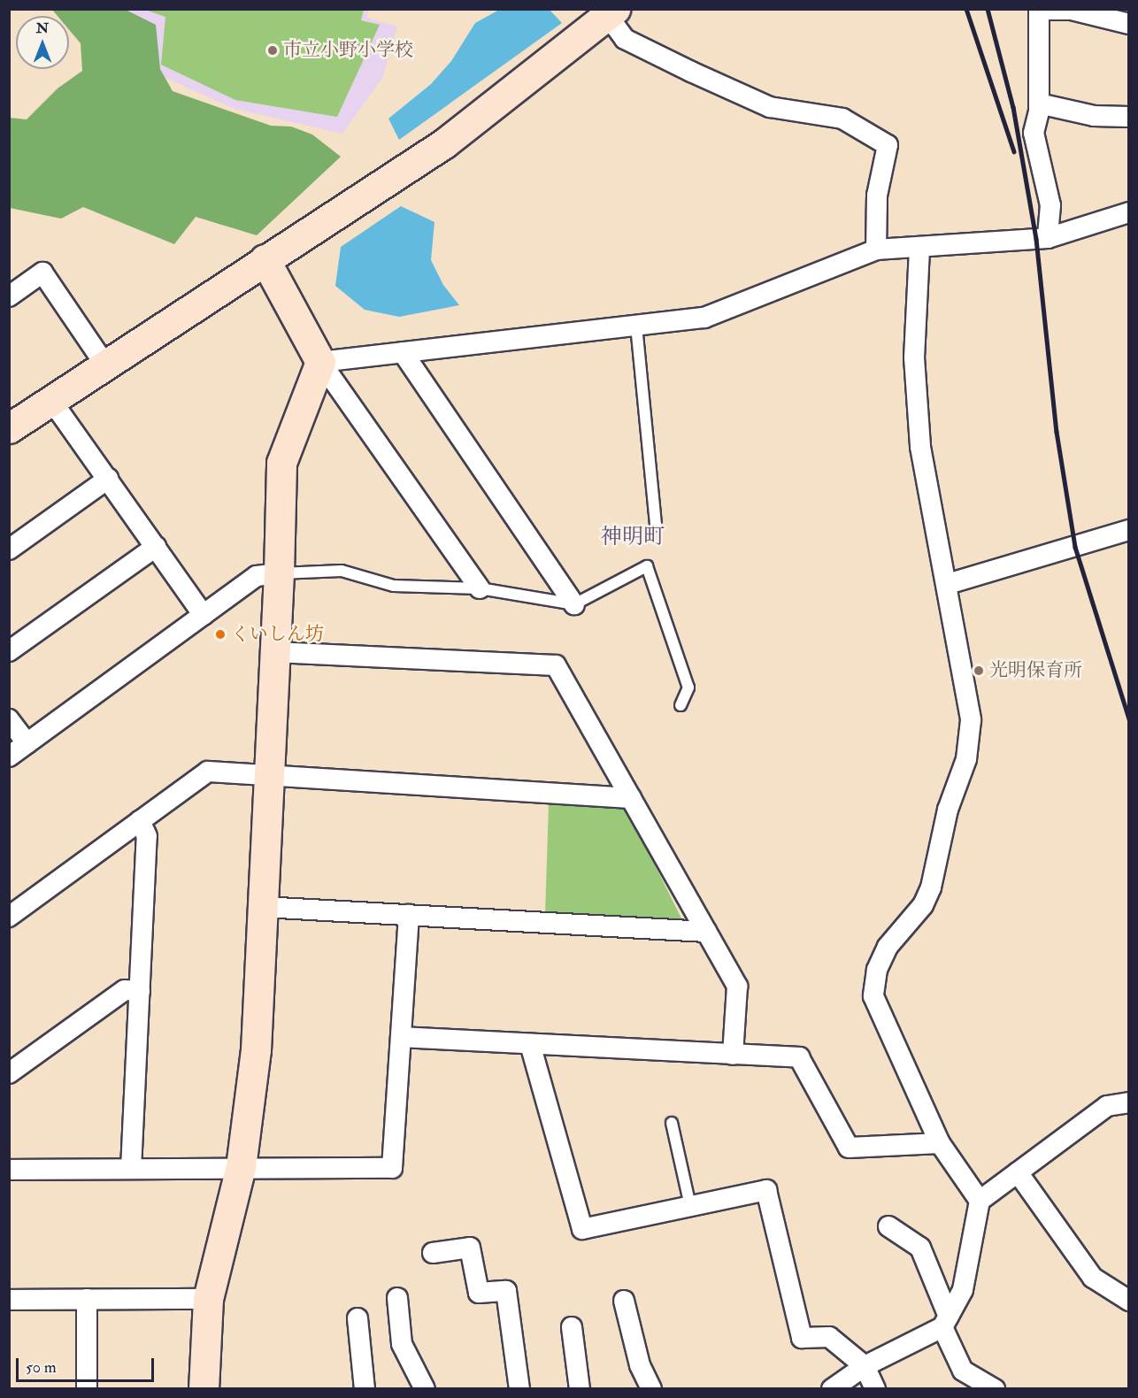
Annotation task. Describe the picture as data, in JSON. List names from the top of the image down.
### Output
{
  "districts": ["神明町"],
  "places": ["市立小野小学校", "くいしん坊", "光明保育所"],
  "scale_bar": "50 m",
  "north": "top"
}
